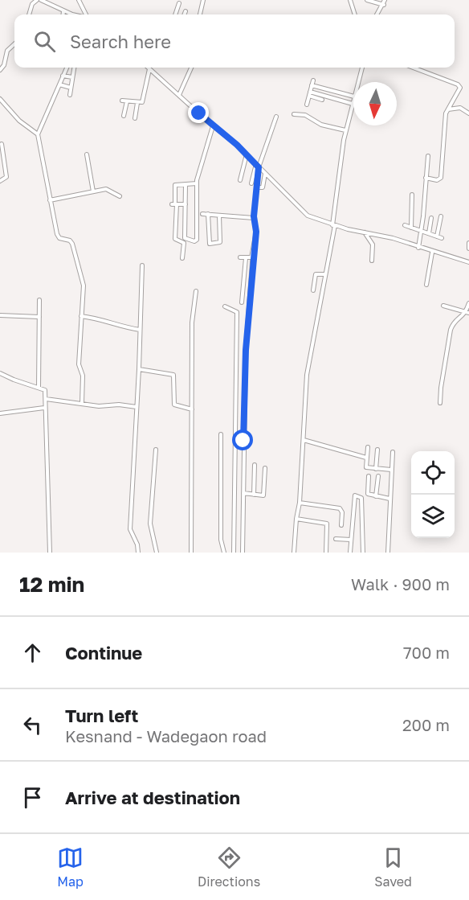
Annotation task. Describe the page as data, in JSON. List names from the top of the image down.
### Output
{
  "north": "bottom",
  "page": {
    "search": "Search here",
    "heading": ["12 min", "Walk · 900 m"],
    "list": [
      ["Continue", "700 m"],
      ["Turn left", "Kesnand - Wadegaon road", "200 m"],
      "Arrive at destination"
    ],
    "nav": ["Map", "Directions", "Saved"]
  }
}
